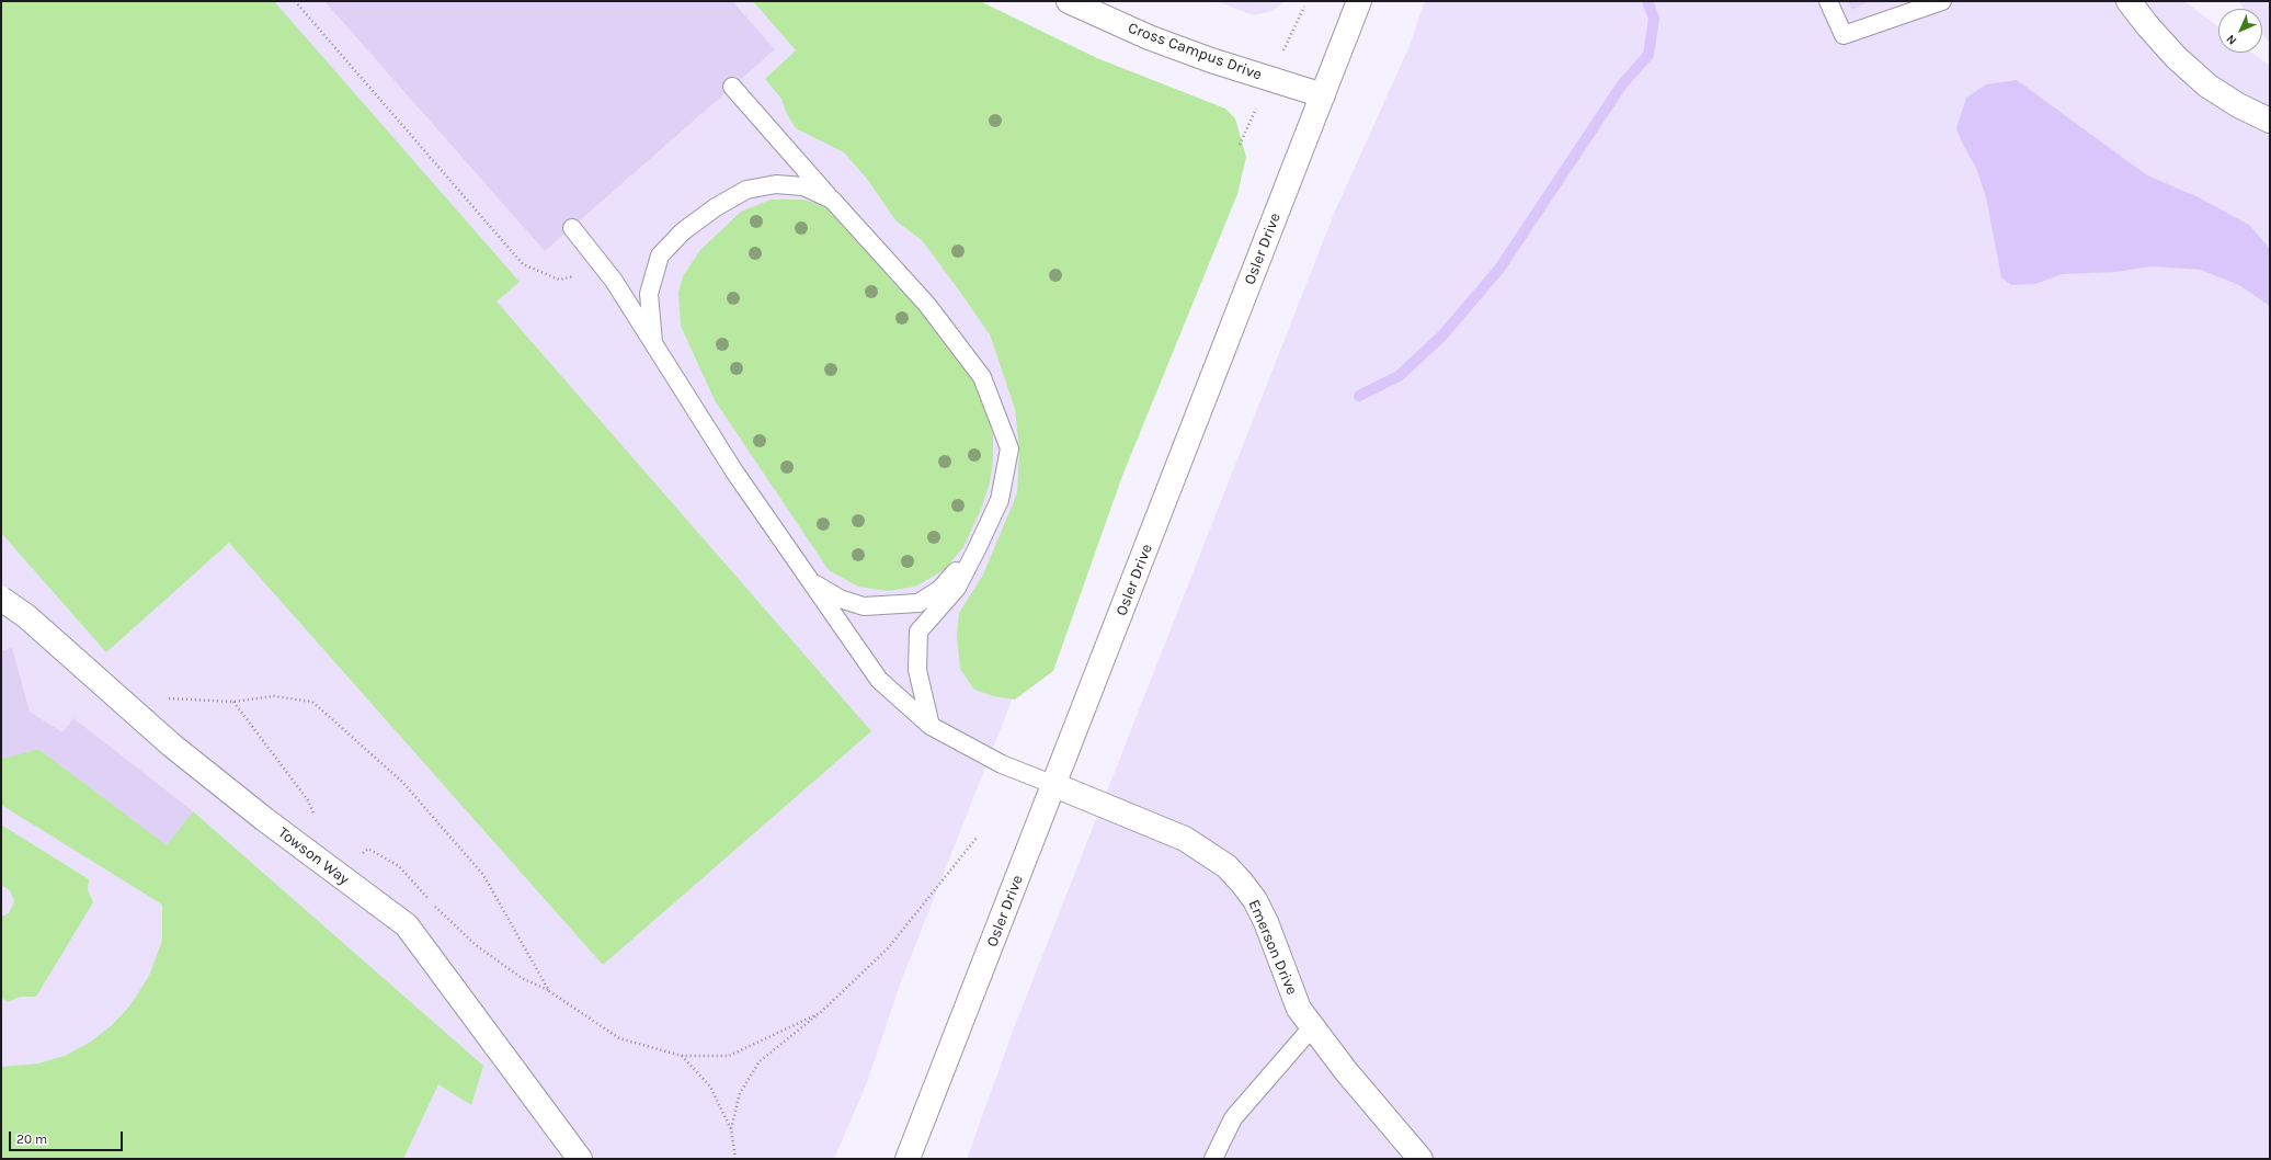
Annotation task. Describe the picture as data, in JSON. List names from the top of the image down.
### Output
{
  "streets": {
    "street": [
      "Cross Campus Drive",
      "Osler Drive",
      "Towson Way",
      "Emerson Drive"
    ]
  },
  "crossings": [
    ["Cross Campus Drive", "Osler Drive"],
    ["Osler Drive", "Emerson Drive"]
  ],
  "scale_bar": "20 m",
  "north": "bottom left"
}
